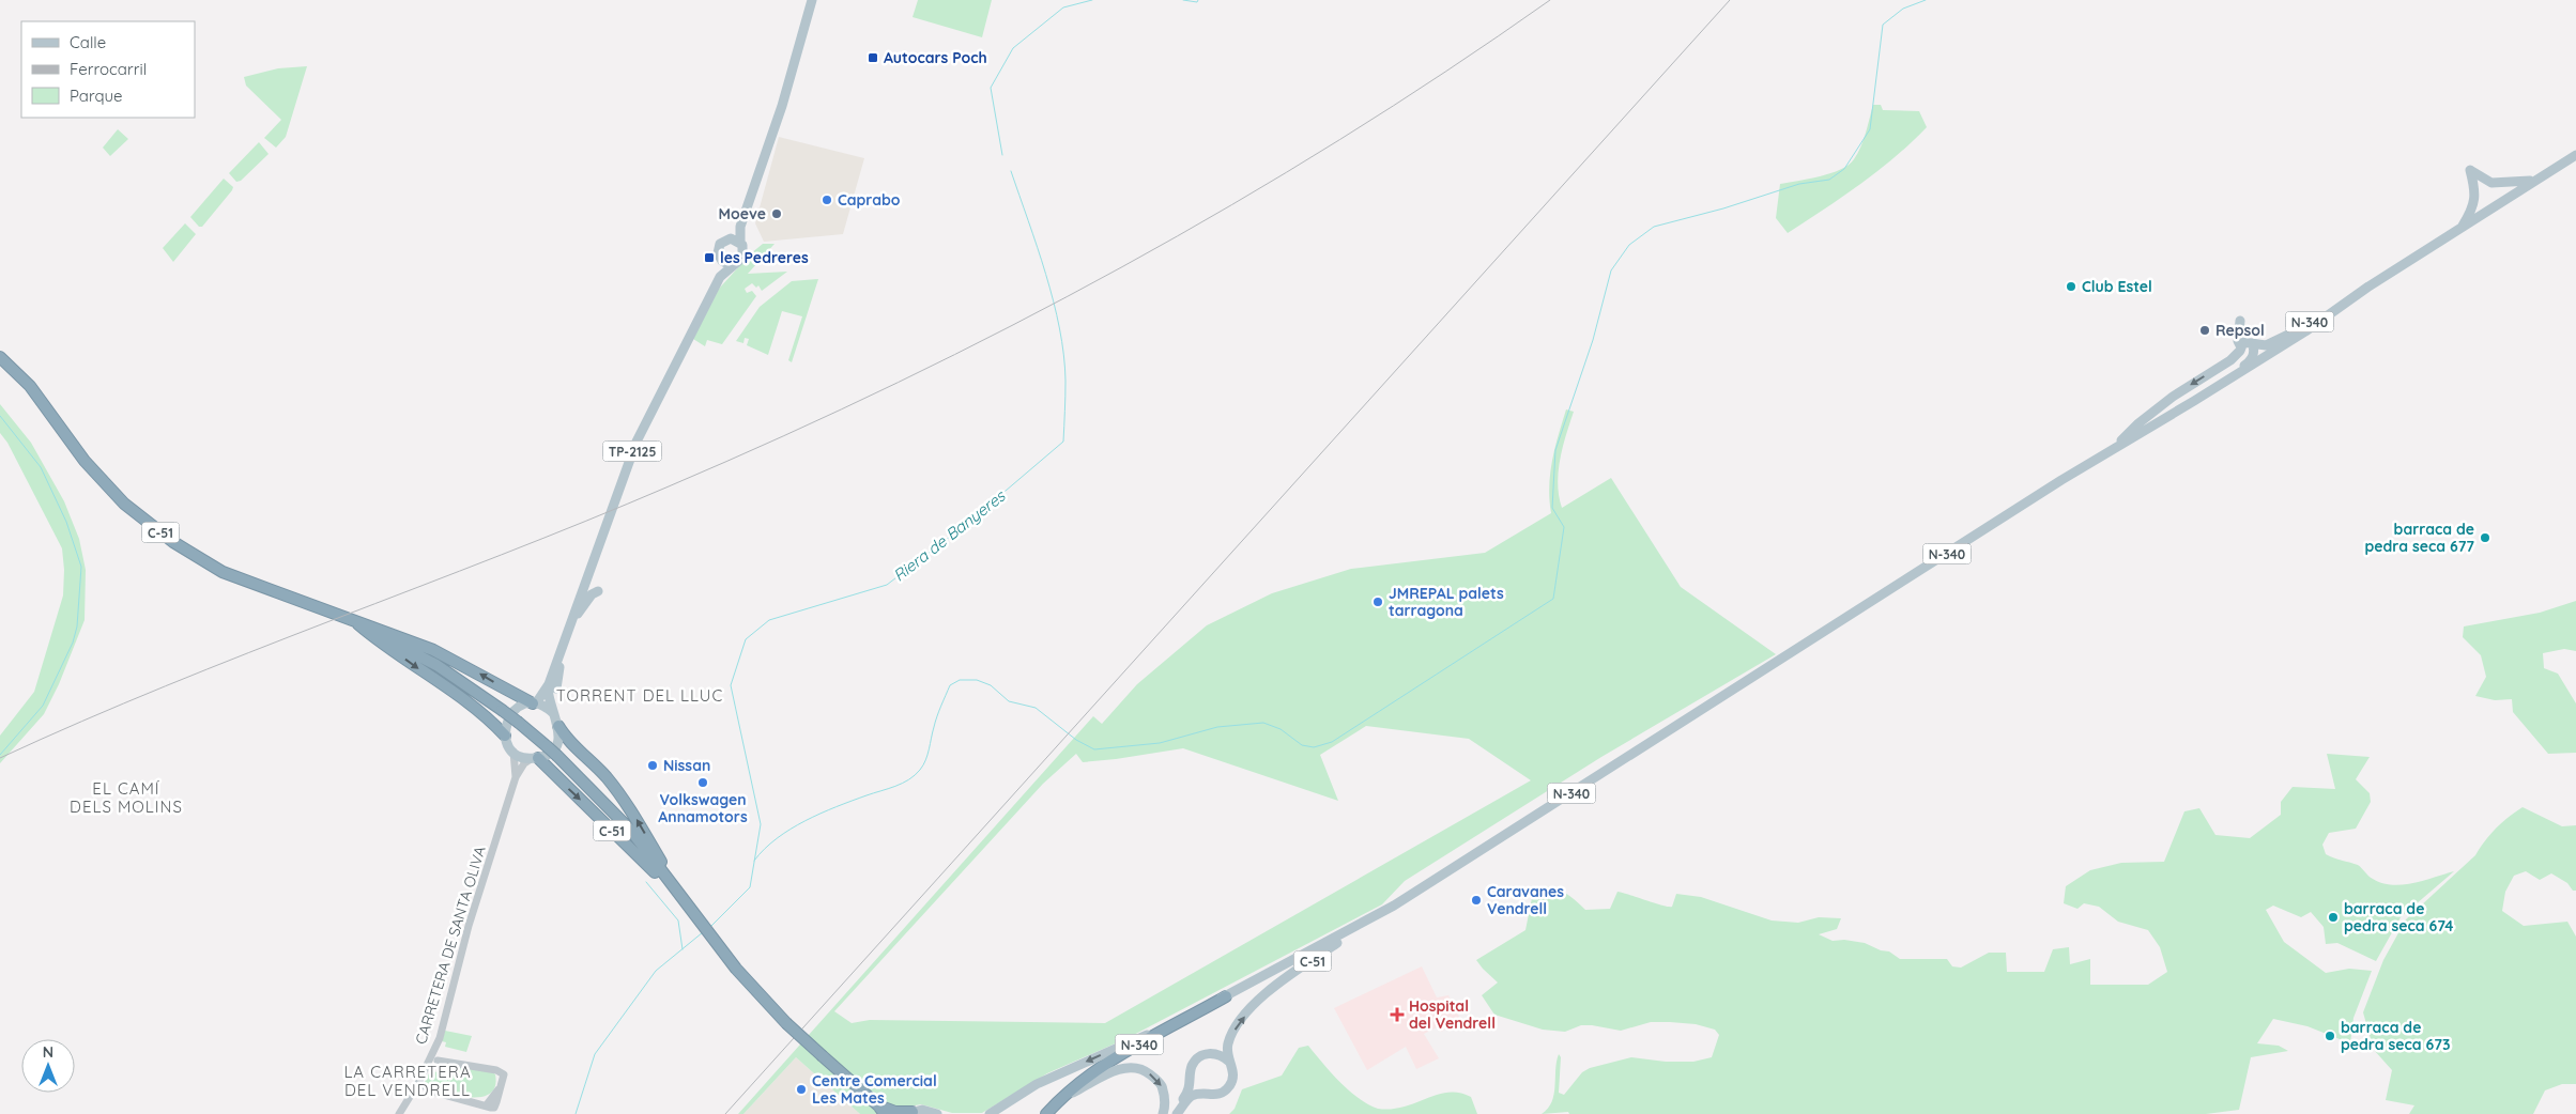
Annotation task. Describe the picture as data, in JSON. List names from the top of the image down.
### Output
{
  "streets": {
    "highway": ["N-340", "C-51"],
    "main road": ["TP-2125"],
    "street": ["CARRETERA DE SANTA OLIVA"]
  },
  "crossings": [
    ["N-340", "C-51"]
  ],
  "districts": ["TORRENT DEL LLUC", "EL CAMÍ DELS MOLINS", "LA CARRETERA DEL VENDRELL"],
  "water": ["Riera de Banyeres"],
  "places": {
    "transit": ["Autocars Poch", "les Pedreres"],
    "other": [
      "Caprabo",
      "Moeve",
      "Club Estel",
      "Repsol",
      "barraca de pedra seca 677",
      "JMREPAL palets tarragona",
      "Nissan",
      "Volkswagen Annamotors",
      "Caravanes Vendrell",
      "barraca de pedra seca 674",
      "barraca de pedra seca 673",
      "Centre Comercial Les Mates"
    ],
    "health": ["Hospital del Vendrell"]
  },
  "legend": ["Calle", "Ferrocarril", "Parque"],
  "north": "top"
}
